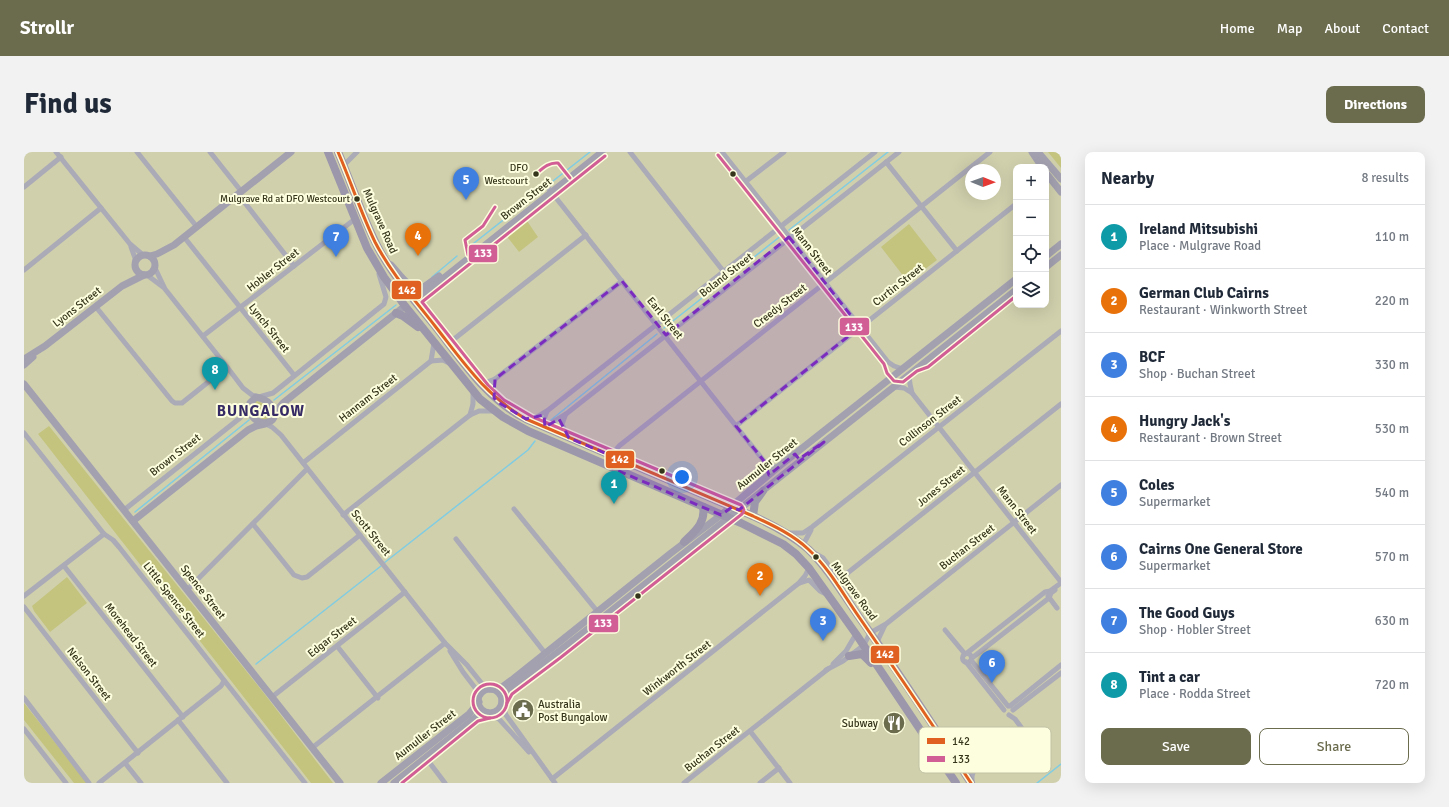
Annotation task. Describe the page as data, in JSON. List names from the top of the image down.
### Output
{
  "streets": {
    "main road": ["Brown Street", "Mulgrave Road"],
    "street": [
      "Mann Street",
      "Hobler Street",
      "Boland Street",
      "Curtin Street",
      "Creedy Street",
      "Lyons Street",
      "Earl Street",
      "Lynch Street",
      "Hannam Street",
      "Collinson Street",
      "Aumuller Street",
      "Jones Street",
      "Scott Street",
      "Buchan Street",
      "Spence Street",
      "Little Spence Street",
      "Morehead Street",
      "Edgar Street",
      "Winkworth Street",
      "Nelson Street"
    ]
  },
  "crossings": [
    ["Brown Street", "Mulgrave Road"],
    ["Brown Street", "Earl Street"],
    ["Brown Street", "Scott Street"],
    ["Brown Street", "Spence Street"],
    ["Mulgrave Road", "Hobler Street"],
    ["Mulgrave Road", "Boland Street"],
    ["Mulgrave Road", "Creedy Street"],
    ["Mulgrave Road", "Aumuller Street"],
    ["Mulgrave Road", "Jones Street"],
    ["Mulgrave Road", "Buchan Street"],
    ["Mulgrave Road", "Winkworth Street"],
    ["Mann Street", "Boland Street"],
    ["Mann Street", "Curtin Street"],
    ["Mann Street", "Creedy Street"],
    ["Mann Street", "Collinson Street"],
    ["Mann Street", "Aumuller Street"],
    ["Mann Street", "Jones Street"],
    ["Mann Street", "Buchan Street"],
    ["Hobler Street", "Lynch Street"],
    ["Boland Street", "Earl Street"],
    ["Curtin Street", "Earl Street"],
    ["Creedy Street", "Earl Street"],
    ["Earl Street", "Aumuller Street"],
    ["Hannam Street", "Scott Street"],
    ["Aumuller Street", "Scott Street"],
    ["Scott Street", "Edgar Street"],
    ["Spence Street", "Edgar Street"]
  ],
  "districts": ["BUNGALOW"],
  "places": {
    "other": ["DFO Westcourt", "Mulgrave Rd at DFO Westcourt"],
    "public building": ["Australia Post Bungalow"],
    "restaurant": ["Subway"]
  },
  "lines": ["transit line 142", "transit line 133"],
  "legend": ["142", "133"],
  "north": "right",
  "page": {
    "header": "Strollr",
    "nav": [
      "Home",
      "Map",
      "About",
      "Contact"
    ],
    "buttons": [
      "Directions",
      ["Save", "Share"]
    ],
    "title": "Find us",
    "heading": ["Nearby", "8 results"],
    "map_buttons": ["+", "−"],
    "pins": [
      "5",
      "4",
      "7",
      "8",
      "1",
      "2",
      "3",
      "6"
    ],
    "list": [
      {
        "mark": "1",
        "name": "Ireland Mitsubishi",
        "note": "Place · Mulgrave Road",
        "value": "110 m"
      },
      {
        "mark": "2",
        "name": "German Club Cairns",
        "note": "Restaurant · Winkworth Street",
        "value": "220 m"
      },
      {
        "mark": "3",
        "name": "BCF",
        "note": "Shop · Buchan Street",
        "value": "330 m"
      },
      {
        "mark": "4",
        "name": "Hungry Jack's",
        "note": "Restaurant · Brown Street",
        "value": "530 m"
      },
      {
        "mark": "5",
        "name": "Coles",
        "note": "Supermarket",
        "value": "540 m"
      },
      {
        "mark": "6",
        "name": "Cairns One General Store",
        "note": "Supermarket",
        "value": "570 m"
      },
      {
        "mark": "7",
        "name": "The Good Guys",
        "note": "Shop · Hobler Street",
        "value": "630 m"
      },
      {
        "mark": "8",
        "name": "Tint a car",
        "note": "Place · Rodda Street",
        "value": "720 m"
      }
    ]
  }
}
